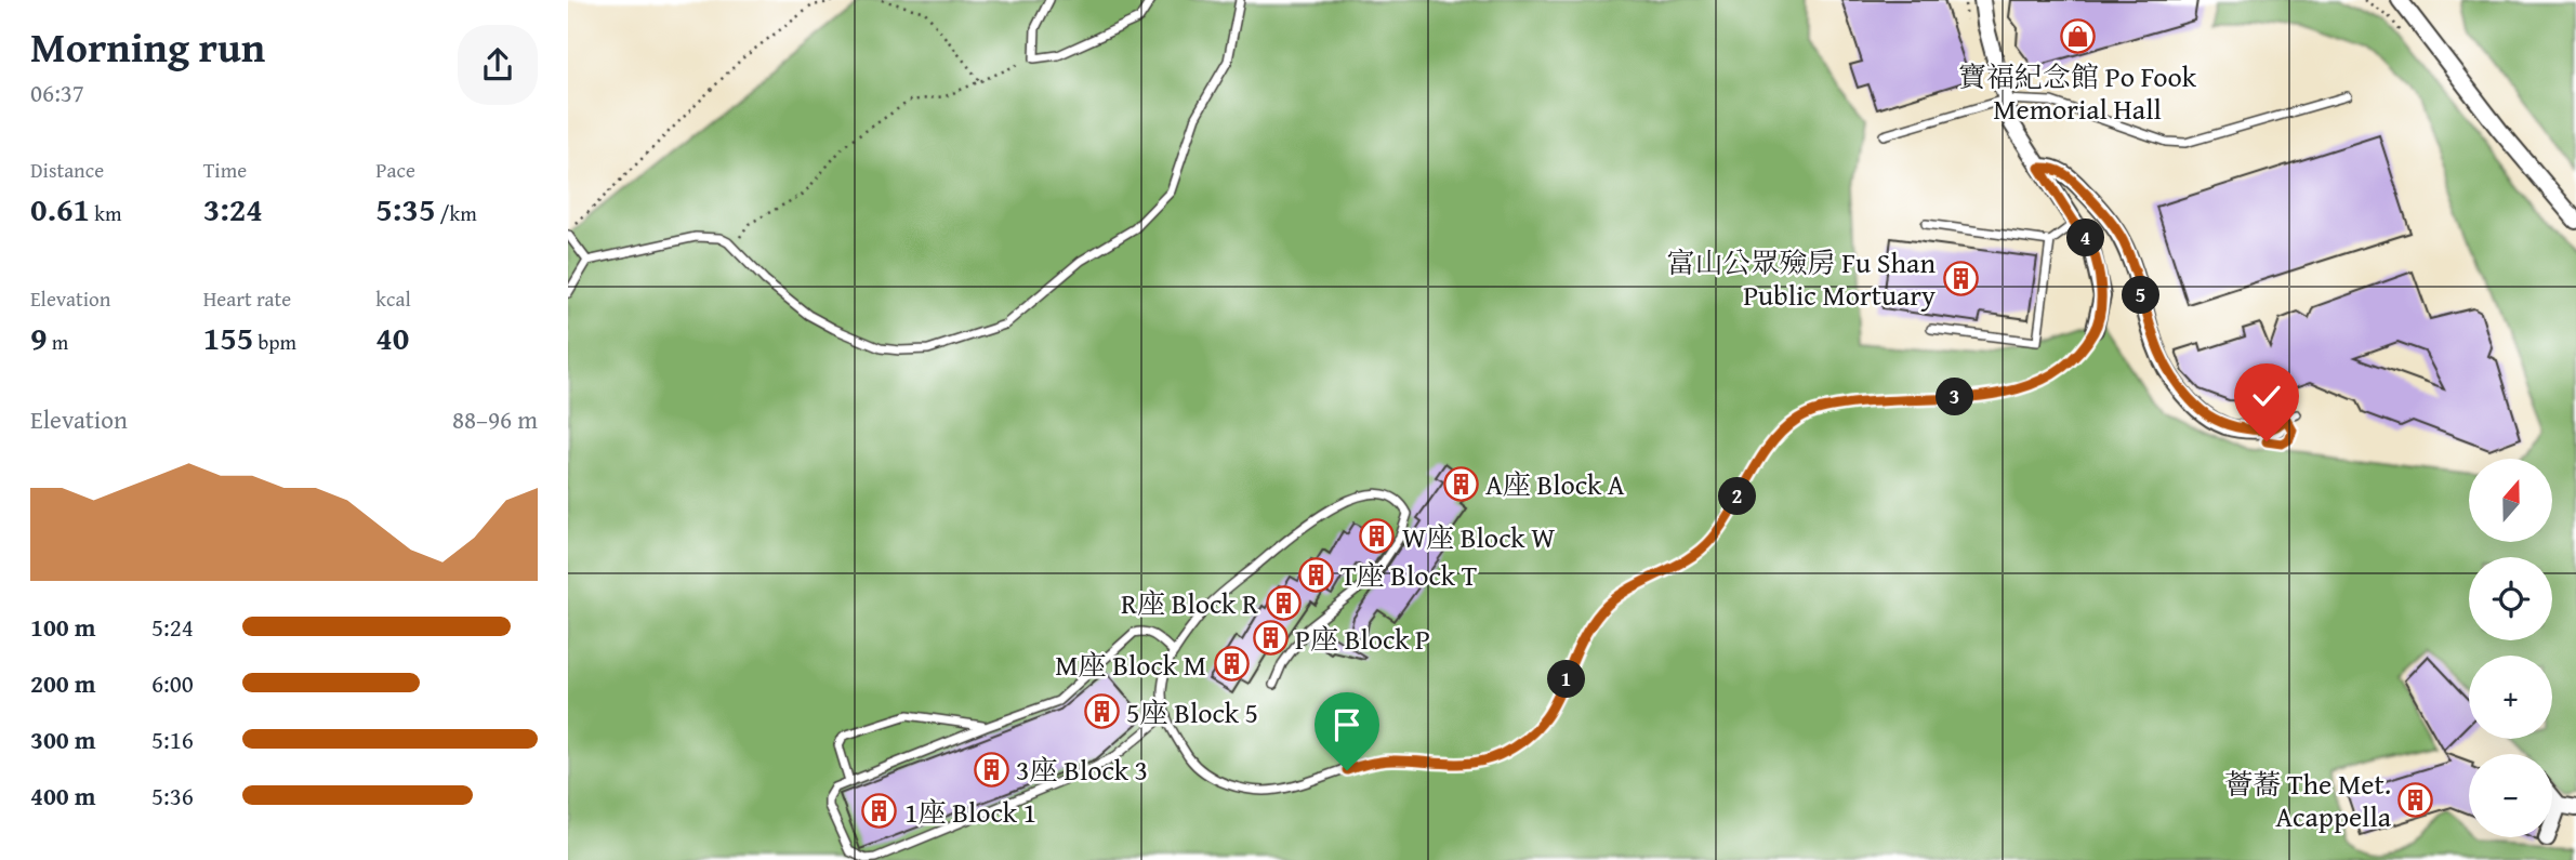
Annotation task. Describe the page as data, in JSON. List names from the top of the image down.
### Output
{
  "places": {
    "shop": ["寶福紀念館 Po Fook Memorial Hall"],
    "building": [
      "富山公眾殮房 Fu Shan Public Mortuary",
      "A座 Block A",
      "W座 Block W",
      "T座 Block T",
      "R座 Block R",
      "P座 Block P",
      "M座 Block M",
      "5座 Block 5",
      "3座 Block 3",
      "薈蕎 The Met. Acappella",
      "1座 Block 1"
    ]
  },
  "north": "top",
  "page": {
    "heading": ["Morning run", "06:37"],
    "stats": [
      ["Distance", "0.61 km"],
      ["Time", "3:24"],
      ["Pace", "5:35 /km"],
      ["Elevation", "9 m"],
      ["Heart rate", "155 bpm"],
      ["kcal", "40"]
    ],
    "pins": [
      "4",
      "5",
      "3",
      "2",
      "1"
    ],
    "chart": ["Elevation", "88–96 m"],
    "map_buttons": ["+", "−"],
    "list": [
      {
        "name": "100 m",
        "note": "5:24"
      },
      {
        "name": "200 m",
        "note": "6:00"
      },
      {
        "name": "300 m",
        "note": "5:16"
      },
      {
        "name": "400 m",
        "note": "5:36"
      }
    ]
  }
}
